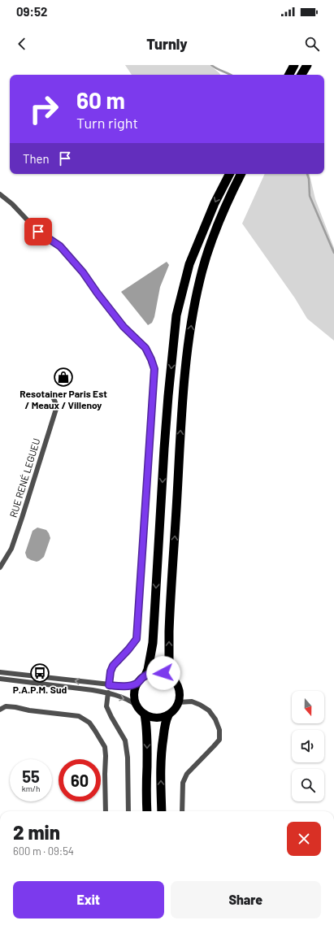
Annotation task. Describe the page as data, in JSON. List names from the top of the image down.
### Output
{
  "streets": {
    "street": ["RUE RENÉ LEGUEU"]
  },
  "places": {
    "shop": ["Resotainer Paris Est / Meaux / Villenoy"],
    "bus stop": ["P.A.P.M. Sud"]
  },
  "north": "bottom",
  "page": {
    "status": "09:52",
    "header": "Turnly",
    "turn": ["60 m", "Turn right"],
    "then": "Then",
    "speed": "55 km/h",
    "limit": "60",
    "heading": ["2 min", "600 m · 09:54"],
    "buttons": ["Exit", "Share"]
  }
}
